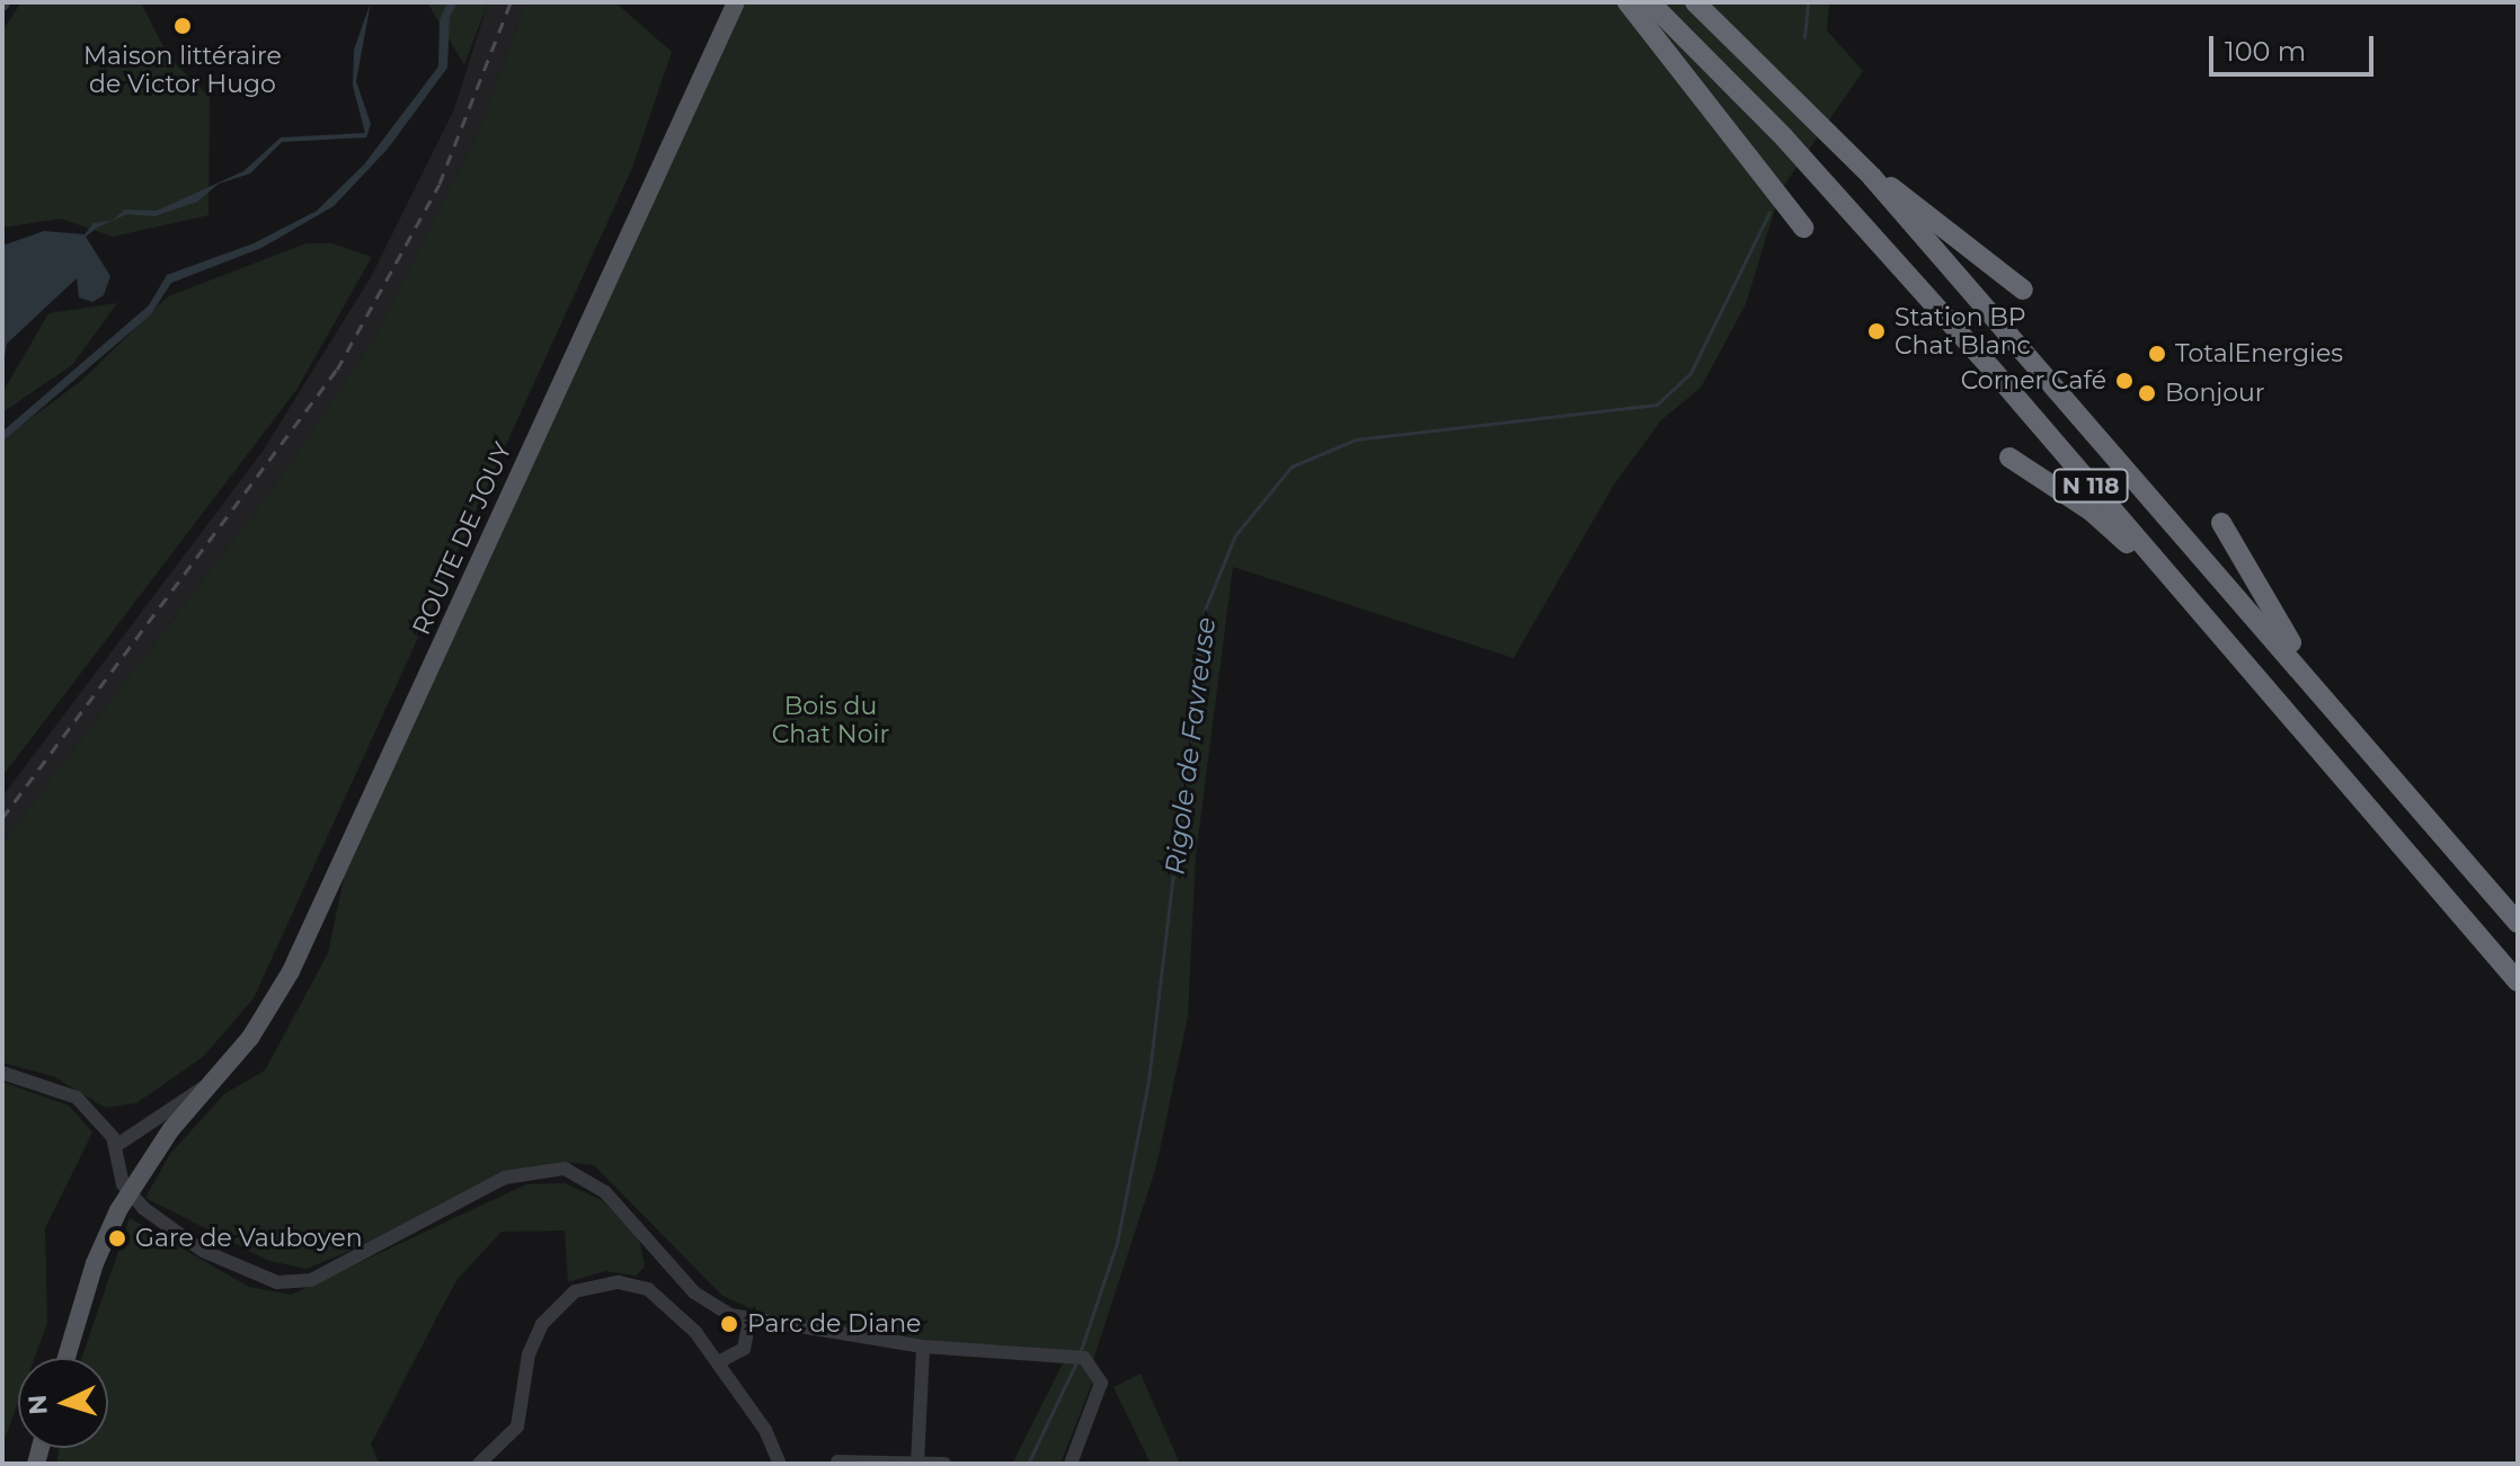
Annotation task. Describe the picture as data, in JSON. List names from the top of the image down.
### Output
{
  "streets": {
    "highway": ["N 118"],
    "main road": ["ROUTE DE JOUY"]
  },
  "water": ["Rigole de Favreuse"],
  "parks": ["Bois du Chat Noir"],
  "places": [
    "Maison littéraire de Victor Hugo",
    "Station BP Chat Blanc",
    "TotalEnergies",
    "Corner Café",
    "Bonjour",
    "Gare de Vauboyen",
    "Parc de Diane"
  ],
  "scale_bar": "100 m",
  "north": "left"
}
